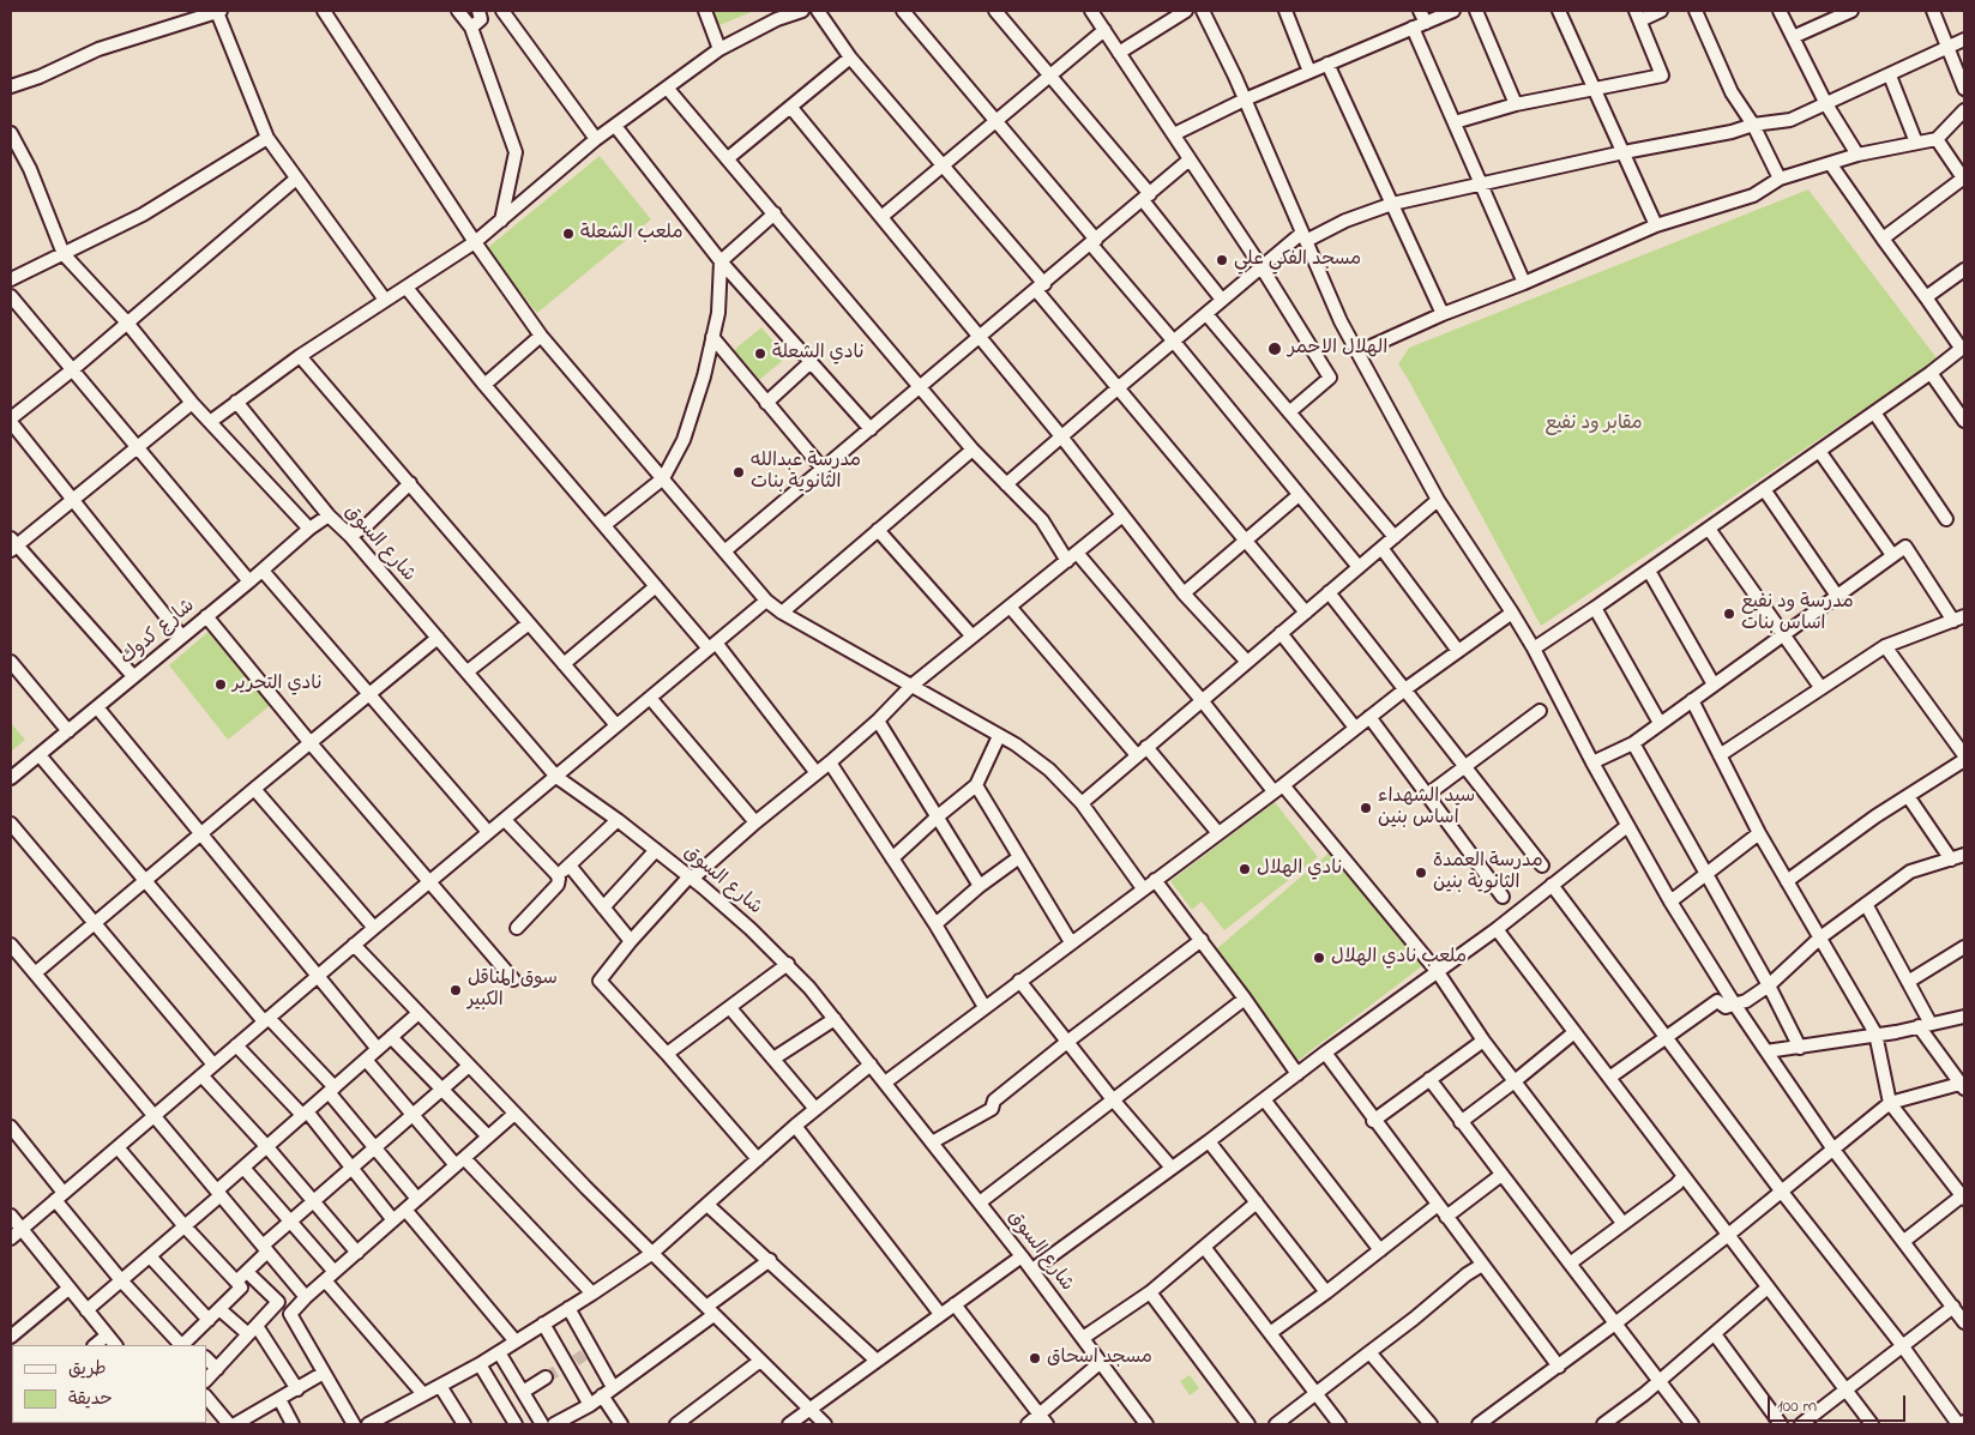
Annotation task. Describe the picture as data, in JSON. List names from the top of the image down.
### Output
{
  "streets": {
    "street": ["شارع السوق", "شارع كدوك"]
  },
  "crossings": [
    ["شارع السوق", "شارع كدوك"]
  ],
  "parks": ["مقابر ود نفيع"],
  "places": [
    "ملعب الشعلة",
    "مسجد الفكي علي",
    "الهلال الاحمر",
    "نادي الشعلة",
    "مدرسة عبدالله الثانوية بنات",
    "مدرسة ود نفيع اساس بنات",
    "نادي التحرير",
    "سيد الشهداء اساس بنين",
    "نادي الهلال",
    "مدرسة العمدة الثانوية بنين",
    "ملعب نادي الهلال",
    "سوق المناقل الكبير",
    "مسجد اسحاق"
  ],
  "legend": ["طريق", "حديقة"],
  "scale_bar": "100 m"
}
